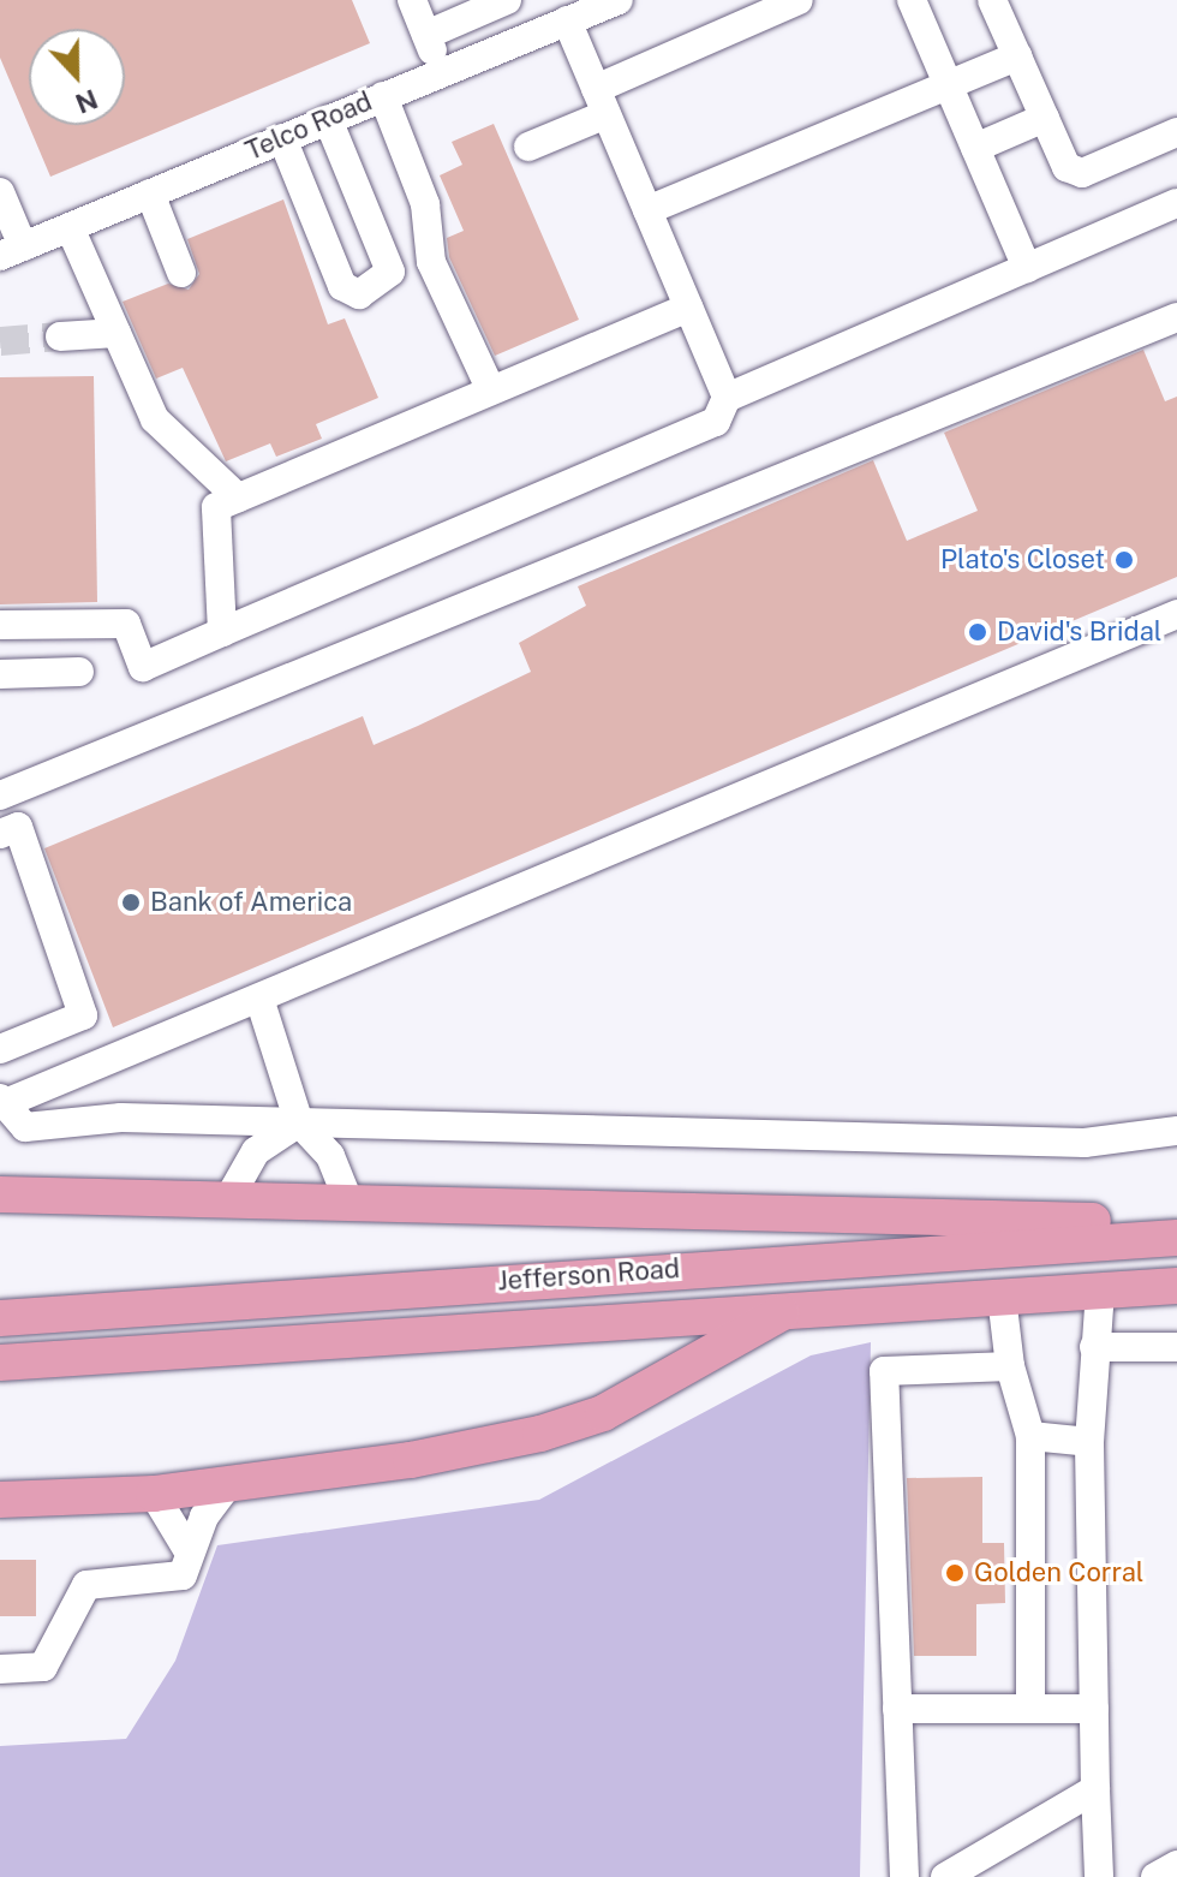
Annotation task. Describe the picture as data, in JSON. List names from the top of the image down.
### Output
{
  "streets": {
    "main road": ["Jefferson Road"],
    "street": ["Telco Road"]
  },
  "places": [
    "Plato's Closet",
    "David's Bridal",
    "Bank of America",
    "Golden Corral"
  ],
  "north": "bottom"
}
